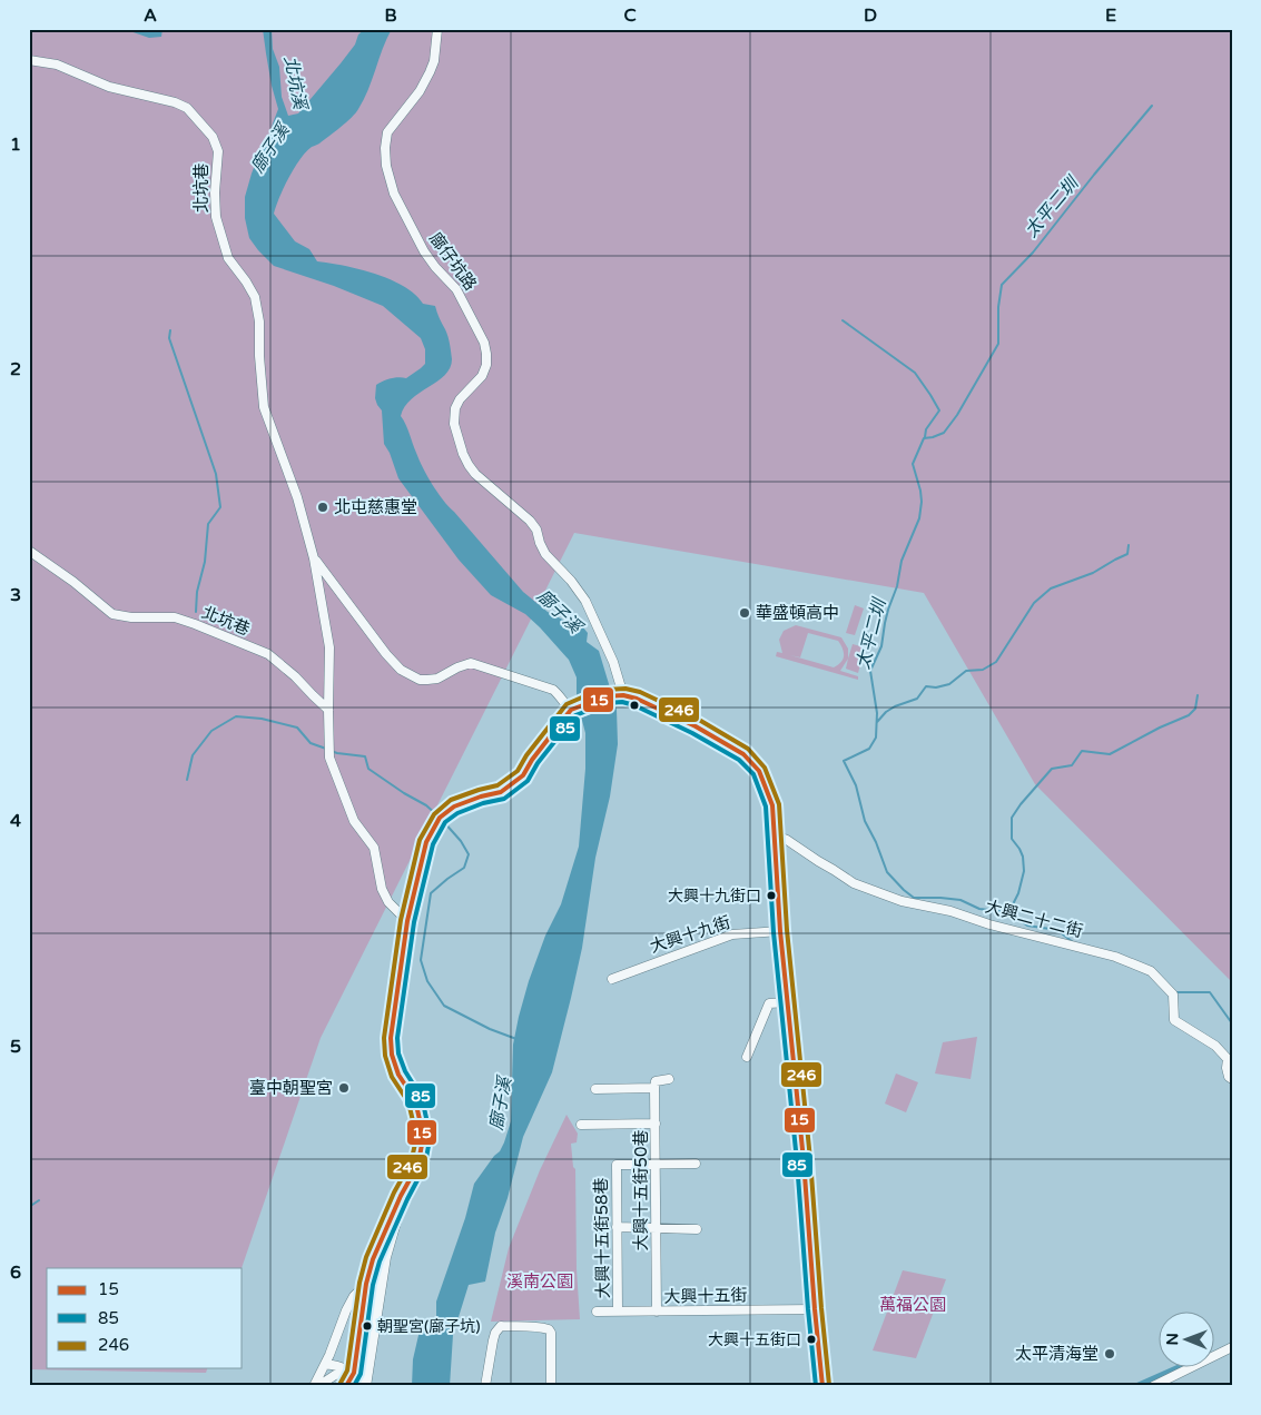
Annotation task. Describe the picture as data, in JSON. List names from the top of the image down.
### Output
{
  "streets": {
    "street": [
      "北坑巷",
      "廍仔坑路",
      "大興二十二街",
      "大興十九街",
      "大興十五街50巷",
      "大興十五街58巷",
      "大興十五街"
    ]
  },
  "crossings": [
    ["大興十五街50巷", "大興十五街58巷"],
    ["大興十五街50巷", "大興十五街"],
    ["大興十五街58巷", "大興十五街"]
  ],
  "water": ["北坑溪", "廍子溪", "太平二圳"],
  "parks": ["溪南公園", "萬福公園"],
  "places": [
    "北屯慈惠堂",
    "華盛頓高中",
    "大興十九街口",
    "臺中朝聖宮",
    "朝聖宮(廍子坑)",
    "大興十五街口",
    "太平清海堂"
  ],
  "lines": ["transit line 246", "transit line 15", "transit line 85"],
  "legend": ["15", "85", "246"],
  "north": "left",
  "grid": {
    "columns": [
      "A",
      "B",
      "C",
      "D",
      "E"
    ],
    "rows": [
      "1",
      "2",
      "3",
      "4",
      "5",
      "6"
    ]
  }
}
